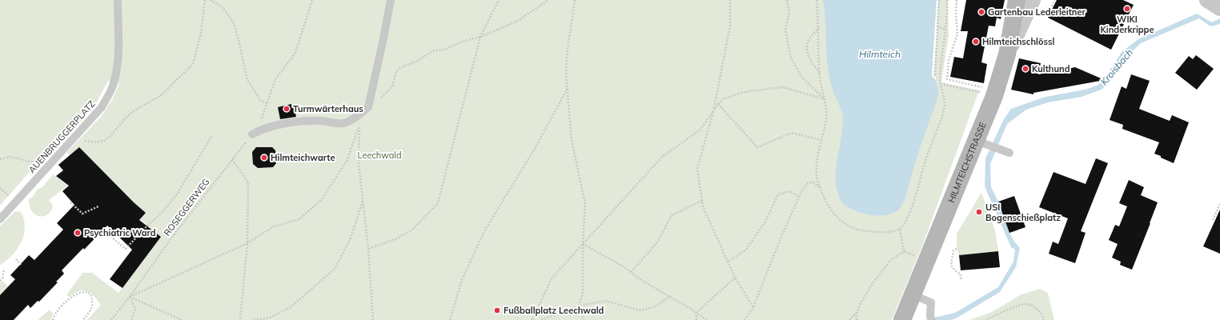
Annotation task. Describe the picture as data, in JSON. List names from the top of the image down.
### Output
{
  "streets": {
    "main road": ["HILMTEICHSTRASSE"],
    "lane": ["AUENBRUGGERPLATZ"],
    "path": ["ROSEGGERWEG"]
  },
  "water": ["Hilmteich", "Kroisbach"],
  "parks": ["Leechwald"],
  "places": [
    "WIKI Kinderkrippe",
    "Gartenbau Lederleitner",
    "Hilmteichschlössl",
    "Kulthund",
    "Turmwärterhaus",
    "Hilmteichwarte",
    "USI Bogenschießplatz",
    "Psychiatric Ward",
    "Fußballplatz Leechwald"
  ]
}
